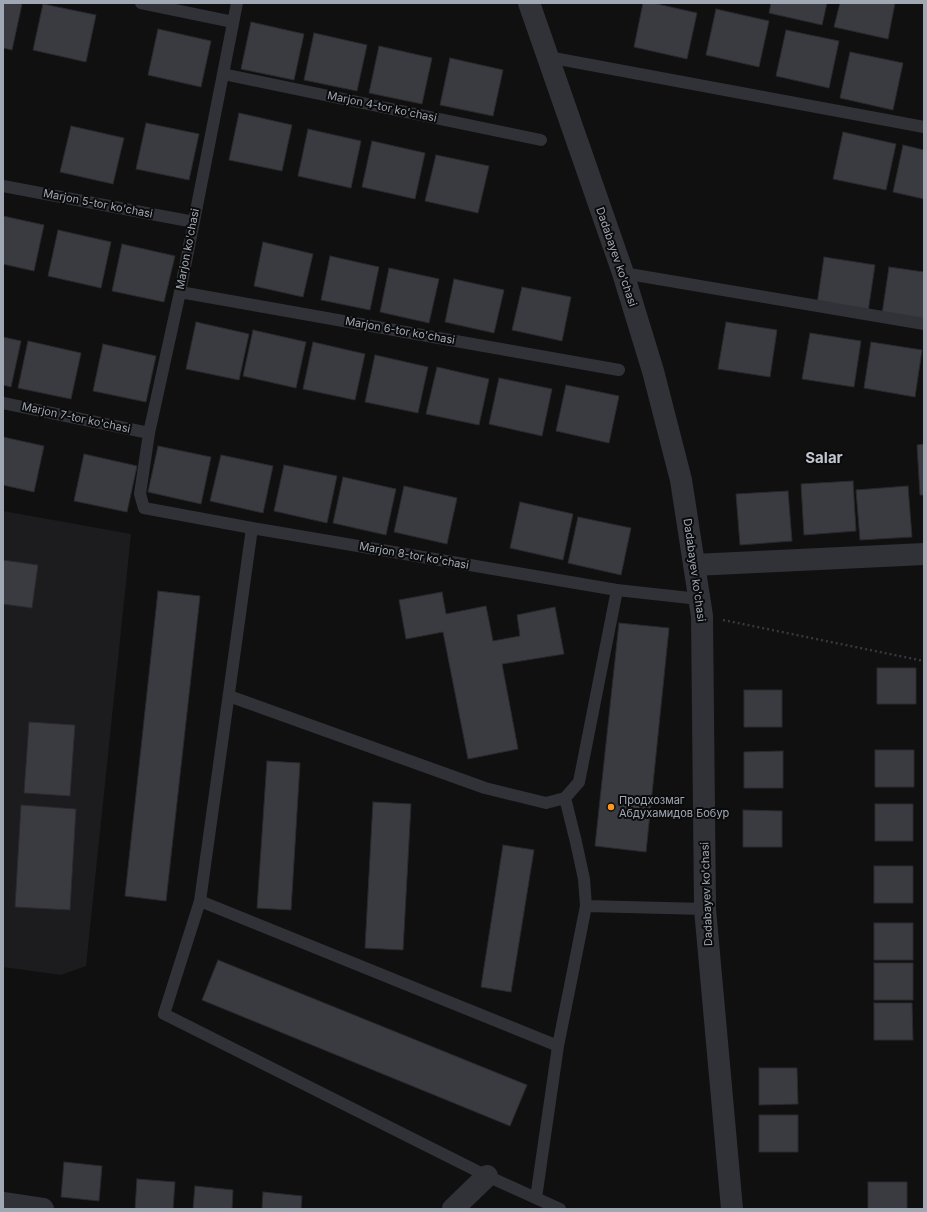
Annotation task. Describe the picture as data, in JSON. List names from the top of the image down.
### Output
{
  "streets": {
    "street": ["Dadabayev ko'chasi"],
    "lane": [
      "Marjon 4-tor ko'chasi",
      "Marjon 5-tor ko'chasi",
      "Marjon ko'chasi",
      "Marjon 6-tor ko'chasi",
      "Marjon 7-tor ko'chasi",
      "Marjon 8-tor ko'chasi"
    ]
  },
  "crossings": [
    ["Marjon 4-tor ko'chasi", "Marjon ko'chasi"],
    ["Marjon 5-tor ko'chasi", "Marjon ko'chasi"],
    ["Marjon ko'chasi", "Marjon 6-tor ko'chasi"],
    ["Marjon ko'chasi", "Marjon 7-tor ko'chasi"],
    ["Marjon ko'chasi", "Marjon 8-tor ko'chasi"],
    ["Dadabayev ko'chasi", "Marjon 8-tor ko'chasi"]
  ],
  "districts": ["Salar"],
  "places": ["Продхозмаг Абдухамидов Бобур"]
}
